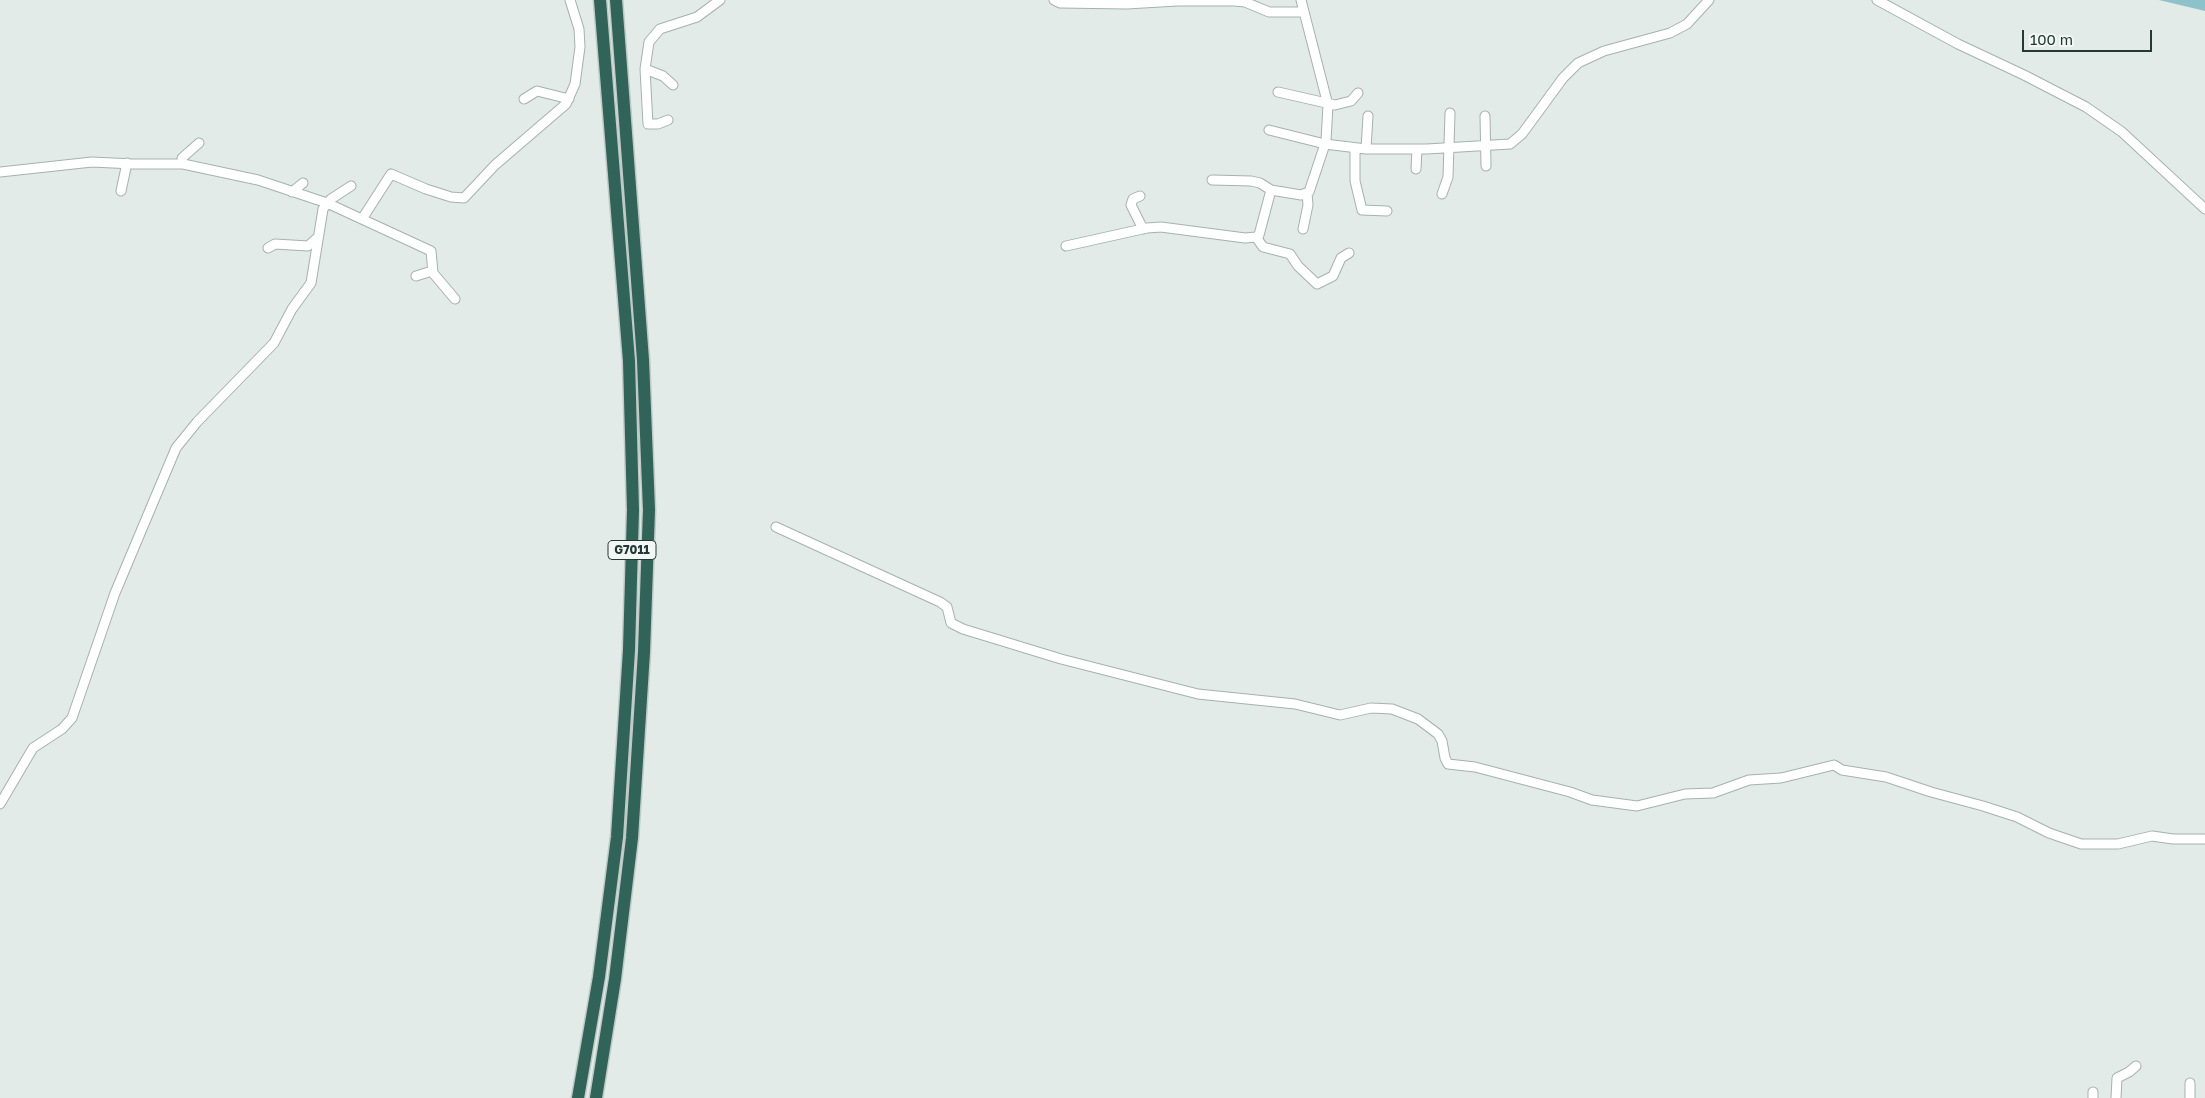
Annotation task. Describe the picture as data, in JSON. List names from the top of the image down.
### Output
{
  "streets": {
    "highway": ["G7011"]
  },
  "scale_bar": "100 m"
}
